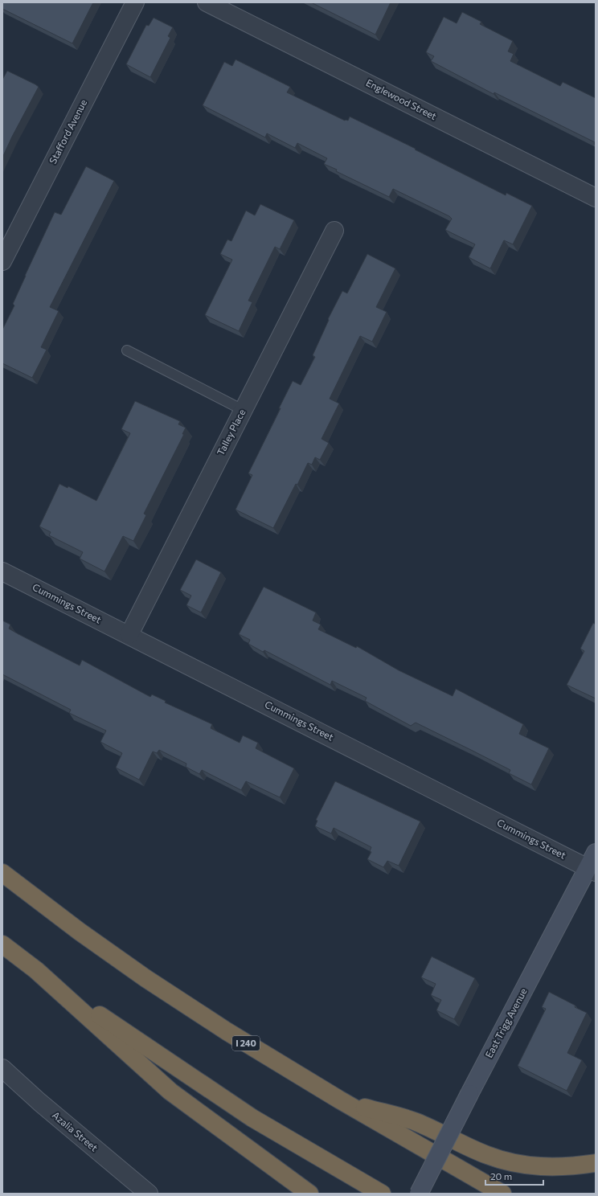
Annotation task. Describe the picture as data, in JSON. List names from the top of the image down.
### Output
{
  "streets": {
    "highway": ["I 240"],
    "street": [
      "Englewood Street",
      "Stafford Avenue",
      "Talley Place",
      "Cummings Street",
      "East Trigg Avenue",
      "Azalia Street"
    ]
  },
  "crossings": [
    ["Talley Place", "Cummings Street"],
    ["Cummings Street", "East Trigg Avenue"]
  ],
  "scale_bar": "20 m"
}
